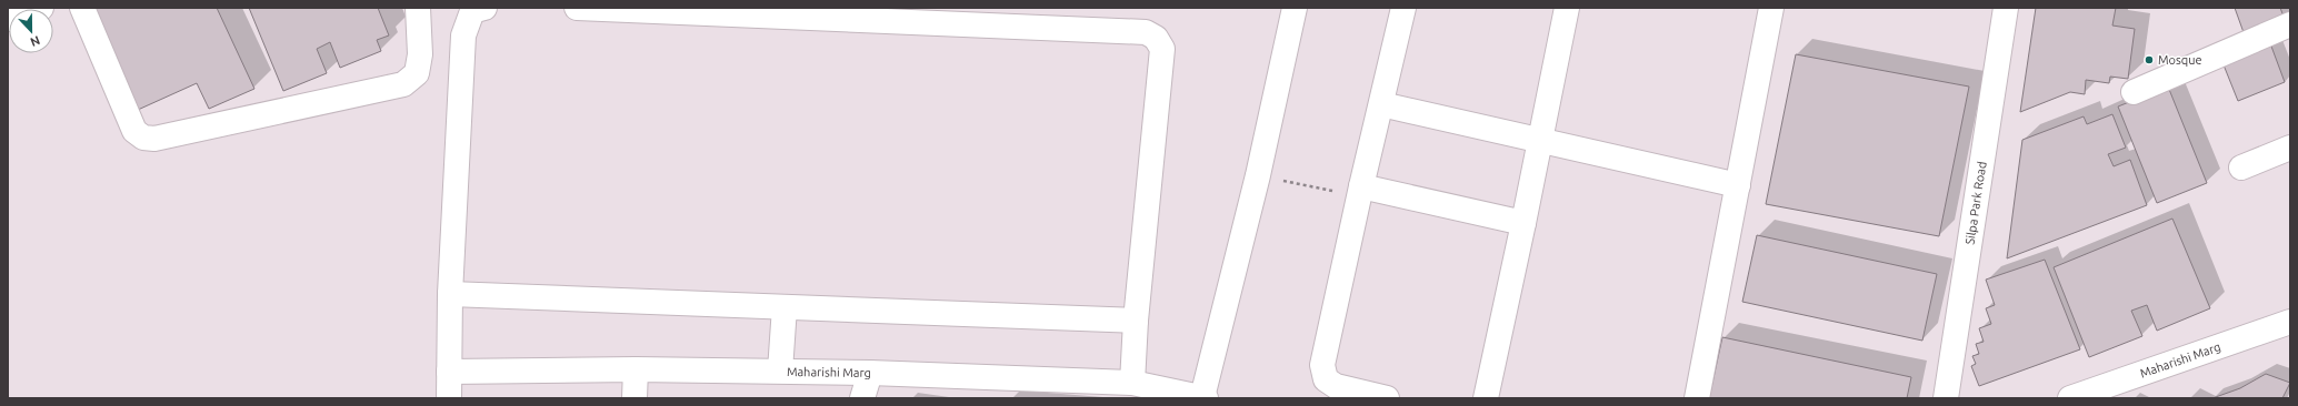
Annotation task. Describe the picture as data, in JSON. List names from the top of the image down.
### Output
{
  "streets": {
    "street": ["Silpa Park Road", "Maharishi Marg"]
  },
  "places": ["Mosque"],
  "north": "bottom"
}
